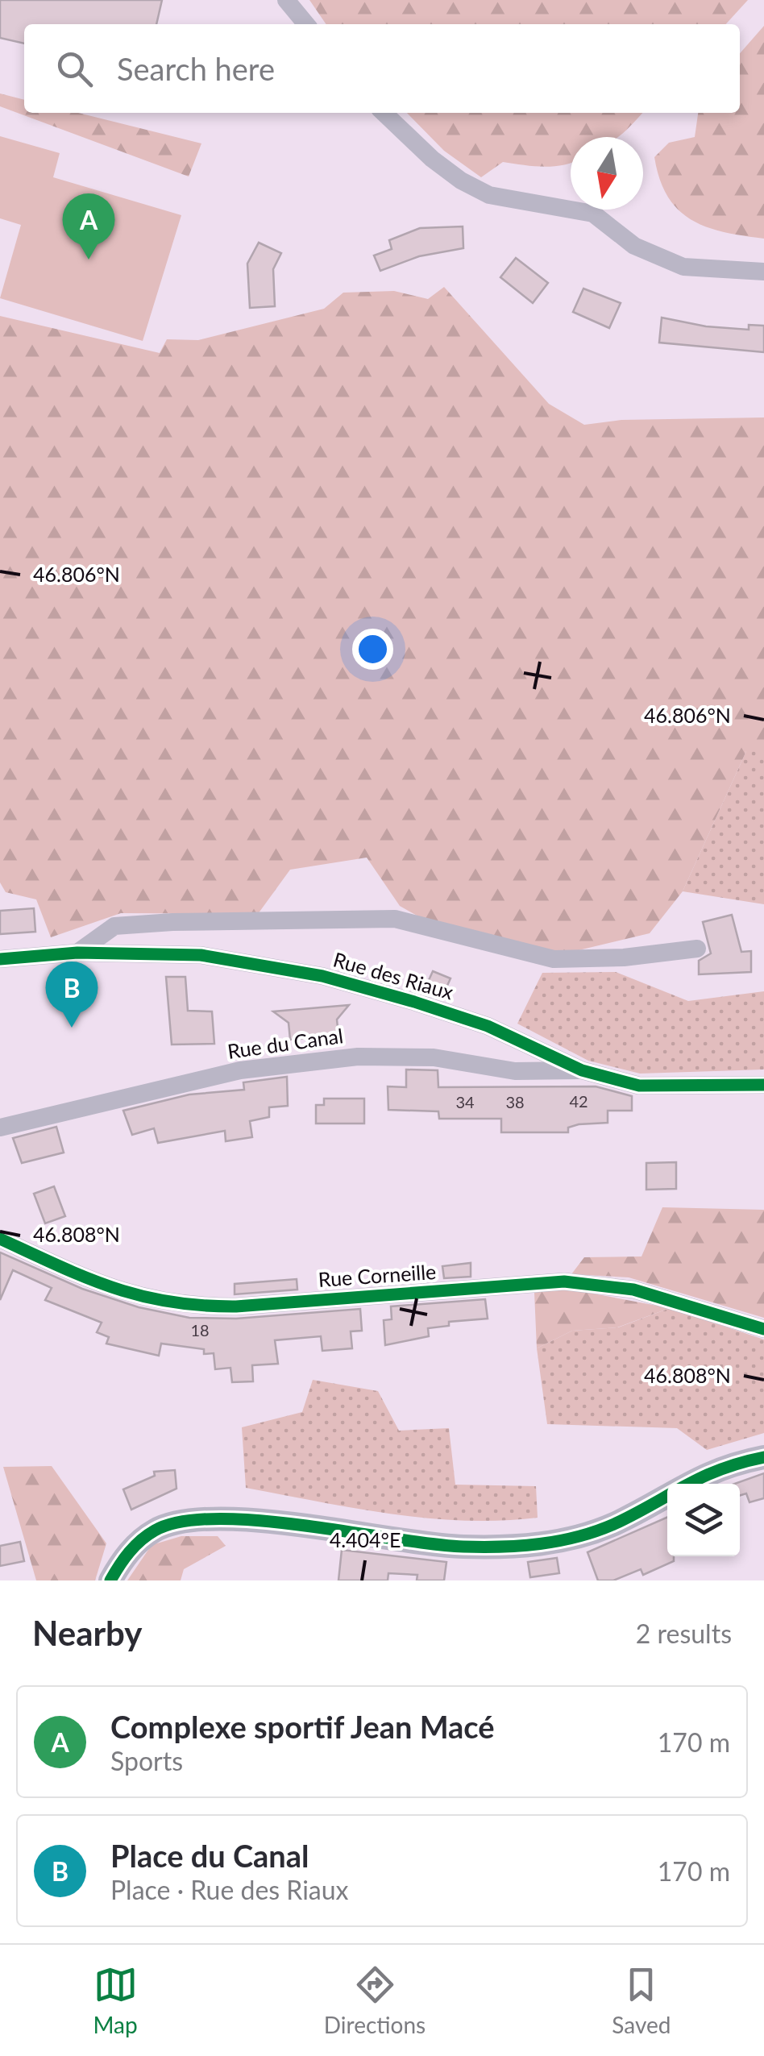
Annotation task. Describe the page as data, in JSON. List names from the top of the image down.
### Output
{
  "streets": {
    "street": ["Rue des Riaux", "Rue du Canal", "Rue Corneille"]
  },
  "crossings": [
    ["Rue des Riaux", "Rue du Canal"]
  ],
  "house_numbers": [
    "42",
    "34",
    "38",
    "18"
  ],
  "north": "bottom",
  "page": {
    "search": "Search here",
    "pins": ["A", "B"],
    "heading": ["Nearby", "2 results"],
    "list": [
      {
        "mark": "A",
        "name": "Complexe sportif Jean Macé",
        "note": "Sports",
        "value": "170 m"
      },
      {
        "mark": "B",
        "name": "Place du Canal",
        "note": "Place · Rue des Riaux",
        "value": "170 m"
      }
    ],
    "nav": ["Map", "Directions", "Saved"]
  },
  "coordinates": ["46.806°N", "46.808°N", "4.404°E"]
}
